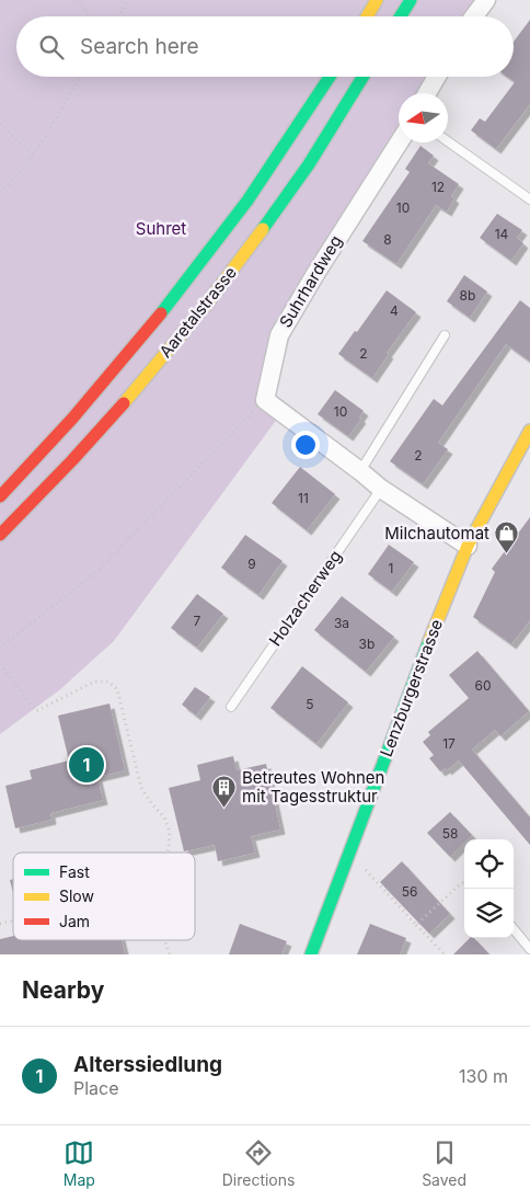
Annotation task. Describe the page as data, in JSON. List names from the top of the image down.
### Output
{
  "streets": {
    "main road": ["Aaretalstrasse", "Lenzburgerstrasse"],
    "street": ["Suhrhardweg"],
    "lane": ["Holzacherweg"]
  },
  "parks": ["Suhret"],
  "places": {
    "shop": ["Milchautomat"],
    "building": ["Betreutes Wohnen mit Tagesstruktur"]
  },
  "house_numbers": [
    "12",
    "10",
    "14",
    "8",
    "8b",
    "4",
    "2",
    "10",
    "2",
    "11",
    "9",
    "1",
    "7",
    "3a",
    "3b",
    "60",
    "5",
    "17",
    "58",
    "56"
  ],
  "legend": ["Fast", "Slow", "Jam"],
  "north": "left",
  "page": {
    "search": "Search here",
    "pins": "1",
    "heading": "Nearby",
    "list": [
      {
        "mark": "1",
        "name": "Alterssiedlung",
        "note": "Place",
        "value": "130 m"
      }
    ],
    "nav": ["Map", "Directions", "Saved"]
  }
}
